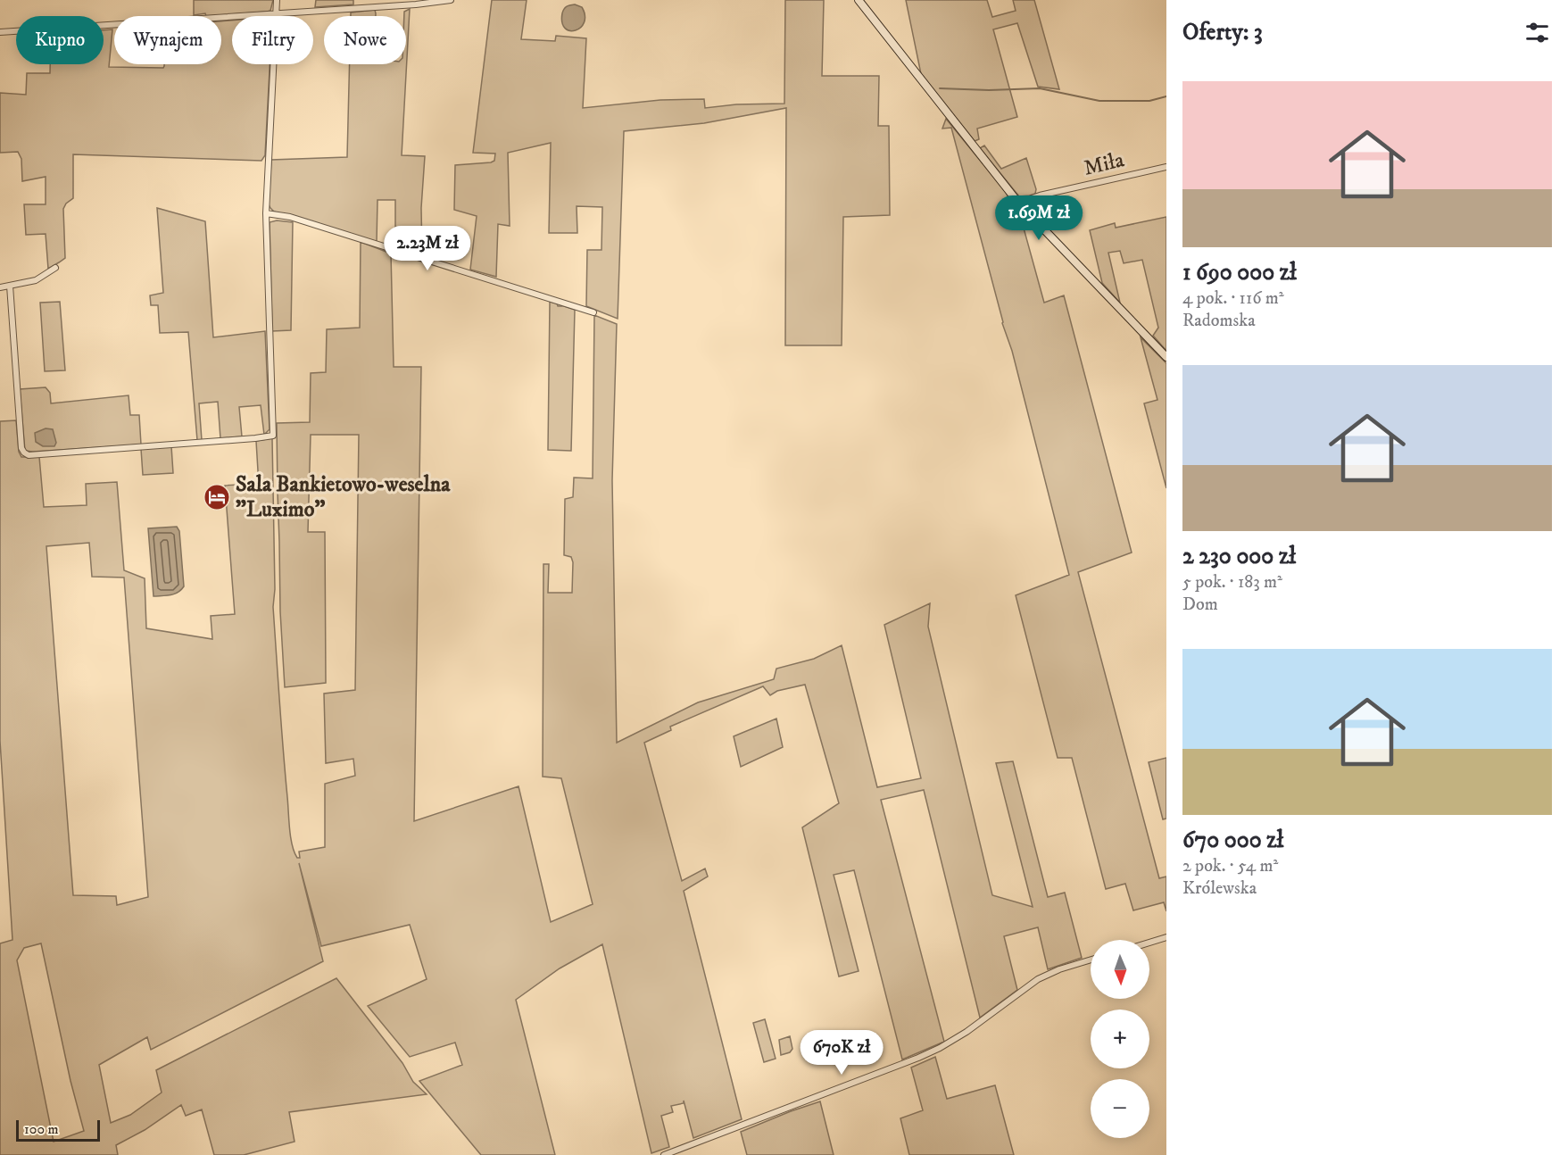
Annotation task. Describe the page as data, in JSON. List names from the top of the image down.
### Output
{
  "streets": {
    "street": ["Miła"]
  },
  "places": {
    "hotel": ["Sala Bankietowo-weselna \"Luximo\""]
  },
  "scale_bar": "100 m",
  "north": "bottom",
  "page": {
    "heading": "Oferty: 3",
    "chip": [
      "Kupno",
      "Wynajem",
      "Filtry",
      "Nowe"
    ],
    "list": [
      {
        "name": "1 690 000 zł",
        "note": "4 pok. · 116 m² · Radomska"
      },
      {
        "name": "2 230 000 zł",
        "note": "5 pok. · 183 m² · Dom"
      },
      {
        "name": "670 000 zł",
        "note": "2 pok. · 54 m² · Królewska"
      }
    ],
    "price": ["1.69M zł", "2.23M zł", "670K zł"],
    "map_buttons": ["+", "−"],
    "scale": "100 m"
  }
}
